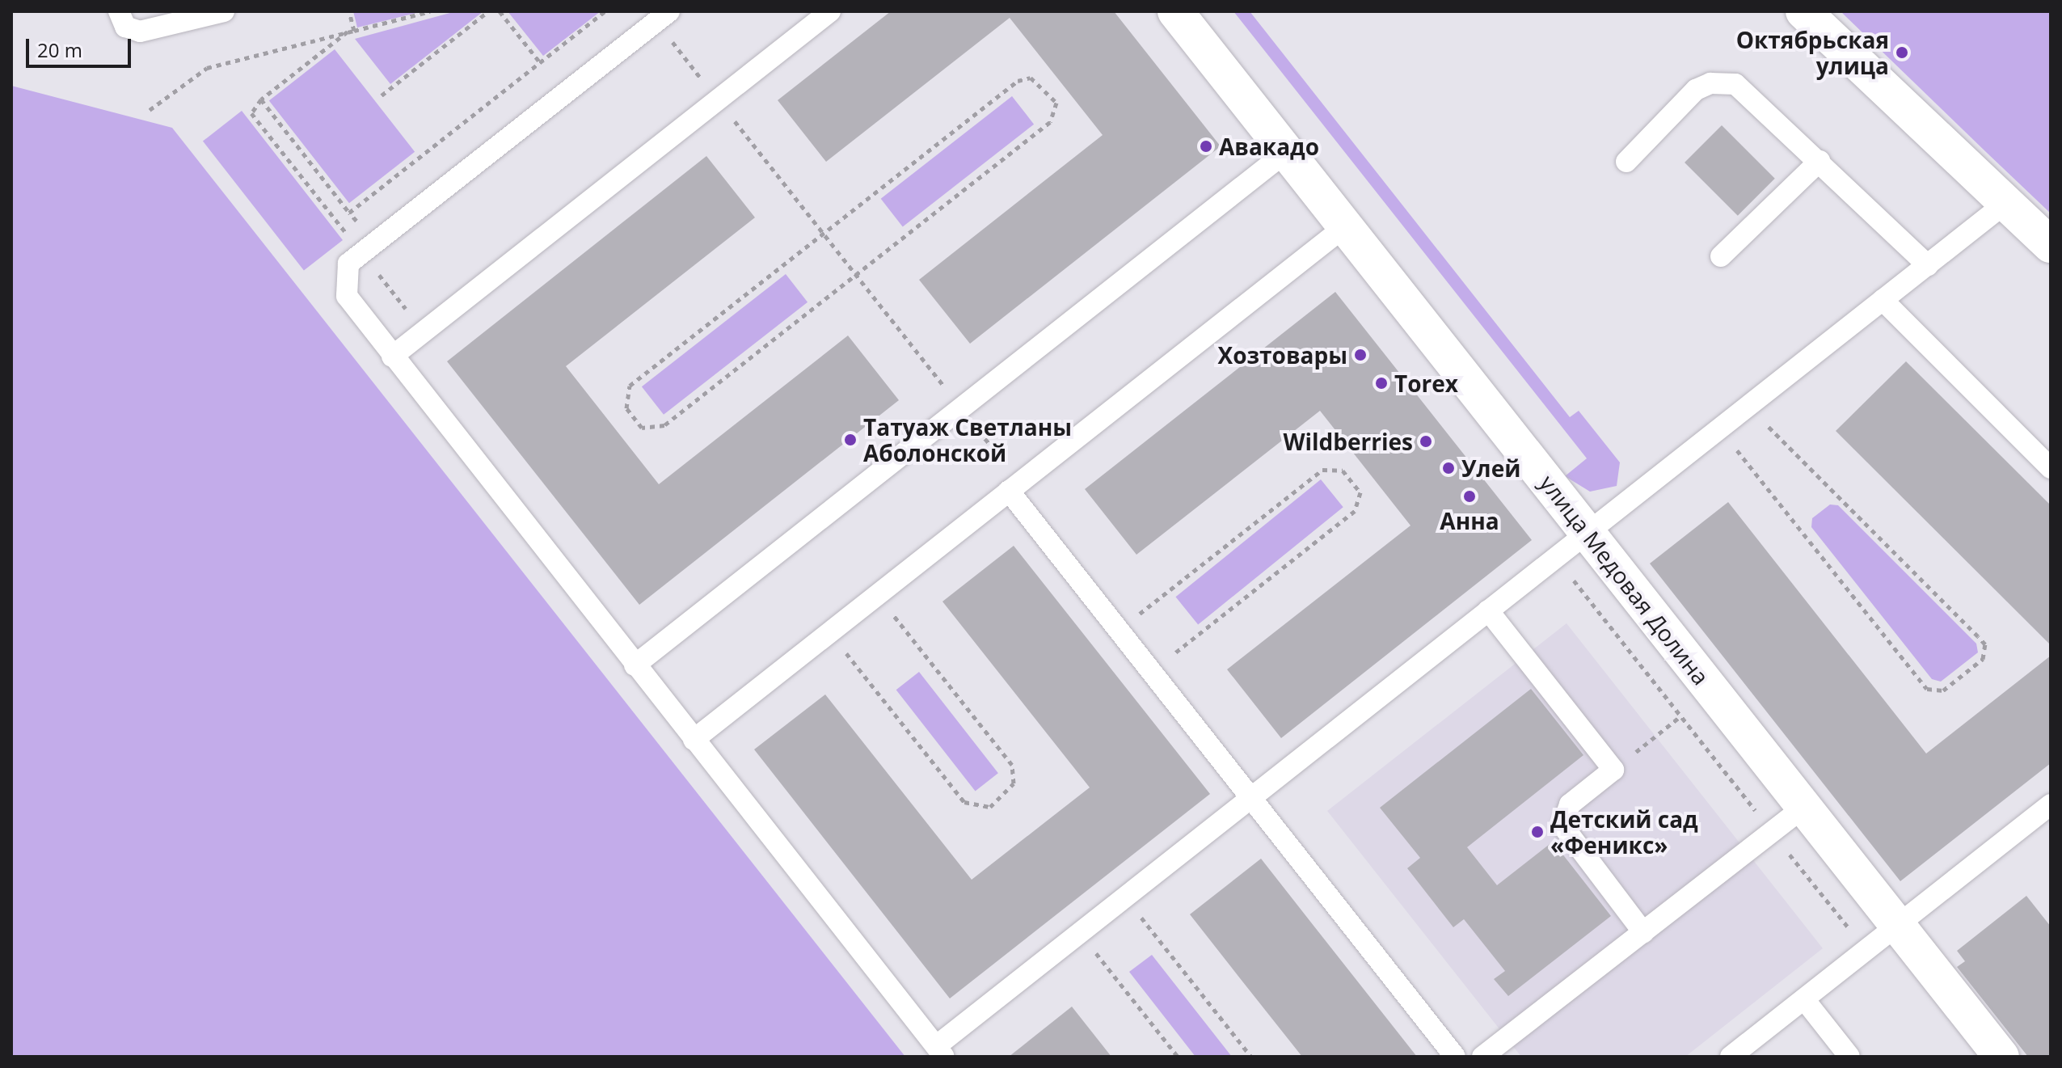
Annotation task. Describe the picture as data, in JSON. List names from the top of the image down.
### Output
{
  "streets": {
    "street": ["улица Медовая Долина"]
  },
  "places": [
    "Октябрьская улица",
    "Авакадо",
    "Хозтовары",
    "Torex",
    "Татуаж Светланы Аболонской",
    "Wildberries",
    "Улей",
    "Анна",
    "Детский сад «Феникс»"
  ],
  "scale_bar": "20 m"
}
